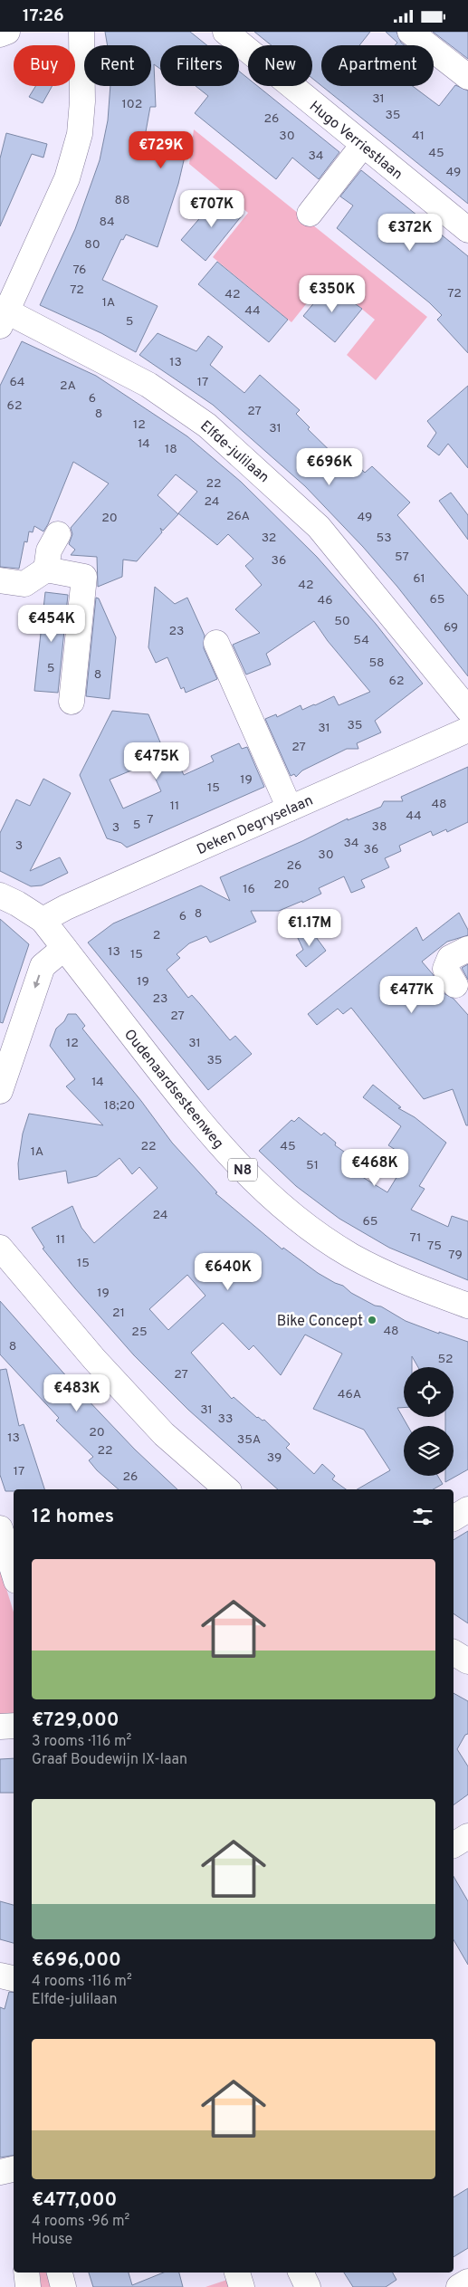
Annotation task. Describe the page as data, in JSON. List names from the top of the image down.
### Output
{
  "streets": {
    "street": [
      "Hugo Verriestlaan",
      "Elfde-julilaan",
      "Deken Degryselaan",
      "Oudenaardsesteenweg",
      "N8"
    ]
  },
  "crossings": [
    ["Deken Degryselaan", "Oudenaardsesteenweg"]
  ],
  "places": ["Bike Concept"],
  "house_numbers": [
    "31",
    "102",
    "35",
    "26",
    "30",
    "41",
    "45",
    "34",
    "49",
    "88",
    "84",
    "80",
    "76",
    "72",
    "72",
    "42",
    "1A",
    "44",
    "5",
    "13",
    "64",
    "17",
    "2A",
    "6",
    "62",
    "27",
    "8",
    "12",
    "31",
    "14",
    "18",
    "22",
    "24",
    "26A",
    "49",
    "20",
    "32",
    "53",
    "57",
    "36",
    "61",
    "42",
    "65",
    "46",
    "50",
    "69",
    "23",
    "54",
    "58",
    "5",
    "8",
    "62",
    "35",
    "31",
    "27",
    "19",
    "15",
    "48",
    "11",
    "44",
    "7",
    "5",
    "38",
    "3",
    "34",
    "3",
    "36",
    "30",
    "26",
    "20",
    "16",
    "8",
    "6",
    "2",
    "13",
    "15",
    "19",
    "23",
    "27",
    "12",
    "31",
    "35",
    "14",
    "18;20",
    "22",
    "45",
    "1A",
    "51",
    "24",
    "65",
    "71",
    "11",
    "75",
    "79",
    "15",
    "19",
    "21",
    "48",
    "25",
    "8",
    "52",
    "27",
    "46A",
    "31",
    "33",
    "20",
    "13",
    "35A",
    "22",
    "39",
    "17",
    "26"
  ],
  "page": {
    "status": "17:26",
    "chip": [
      "Buy",
      "Rent",
      "Filters",
      "New",
      "Apartment"
    ],
    "price": [
      "€729K",
      "€707K",
      "€372K",
      "€350K",
      "€696K",
      "€454K",
      "€475K",
      "€1.17M",
      "€477K",
      "€468K",
      "€640K",
      "€483K"
    ],
    "heading": "12 homes",
    "list": [
      {
        "name": "€729,000",
        "note": "3 rooms · 116 m² · Graaf Boudewijn IX-laan"
      },
      {
        "name": "€696,000",
        "note": "4 rooms · 116 m² · Elfde-julilaan"
      },
      {
        "name": "€477,000",
        "note": "4 rooms · 96 m² · House"
      }
    ]
  }
}
